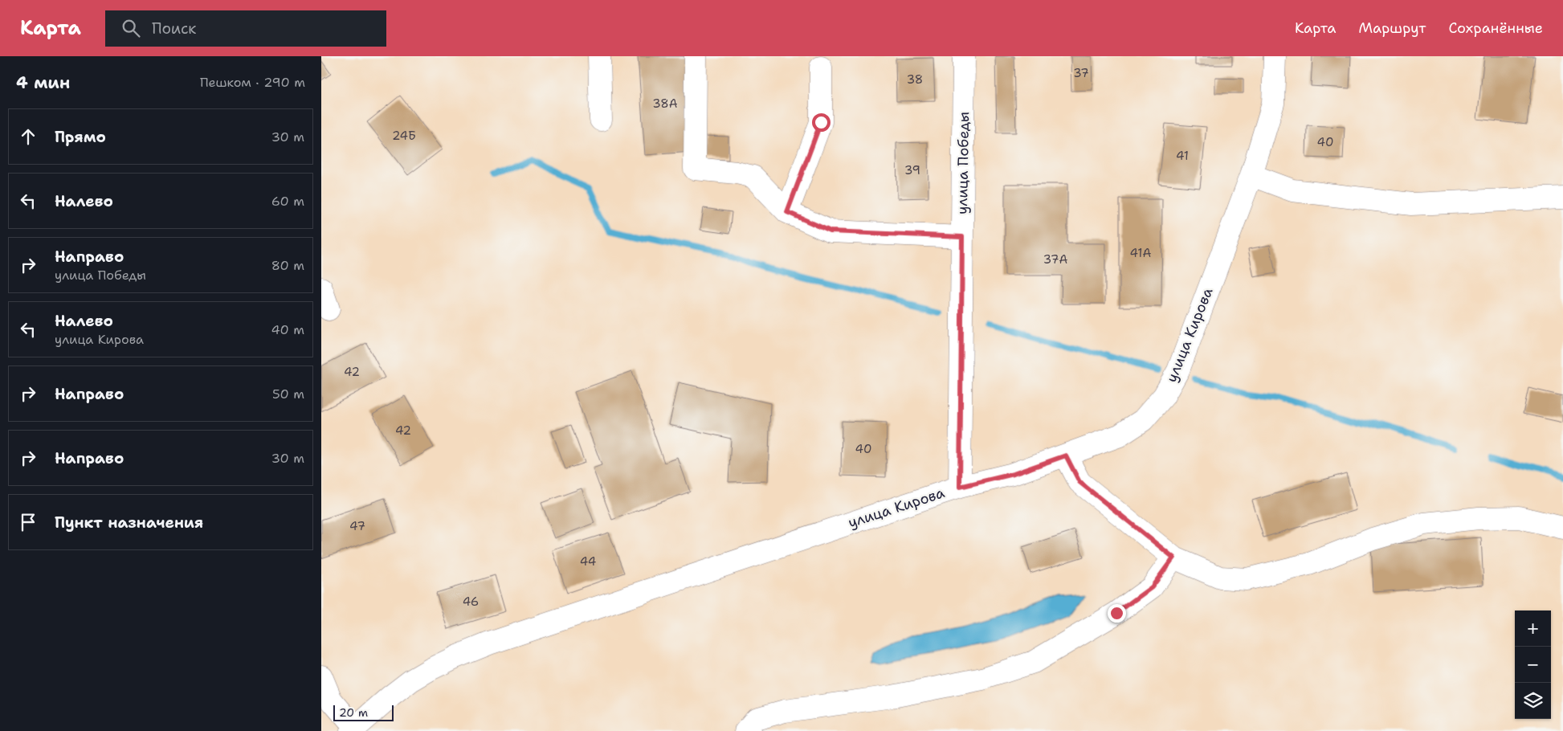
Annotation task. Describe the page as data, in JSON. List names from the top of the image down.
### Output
{
  "streets": {
    "street": ["улица Победы", "улица Кирова"]
  },
  "crossings": [
    ["улица Победы", "улица Кирова"]
  ],
  "house_numbers": [
    "37",
    "38",
    "38А",
    "24Б",
    "40",
    "41",
    "39",
    "41А",
    "37А",
    "42",
    "42",
    "40",
    "47",
    "44",
    "46"
  ],
  "scale_bar": "20 m",
  "page": {
    "header": "Карта",
    "search": "Поиск",
    "nav": ["Карта", "Маршрут", "Сохранённые"],
    "heading": ["4 мин", "Пешком · 290 m"],
    "list": [
      ["Прямо", "30 m"],
      ["Налево", "60 m"],
      ["Направо", "улица Победы", "80 m"],
      ["Налево", "улица Кирова", "40 m"],
      ["Направо", "50 m"],
      ["Направо", "30 m"],
      "Пункт назначения"
    ],
    "map_buttons": ["+", "−"],
    "scale": "20 m"
  }
}
